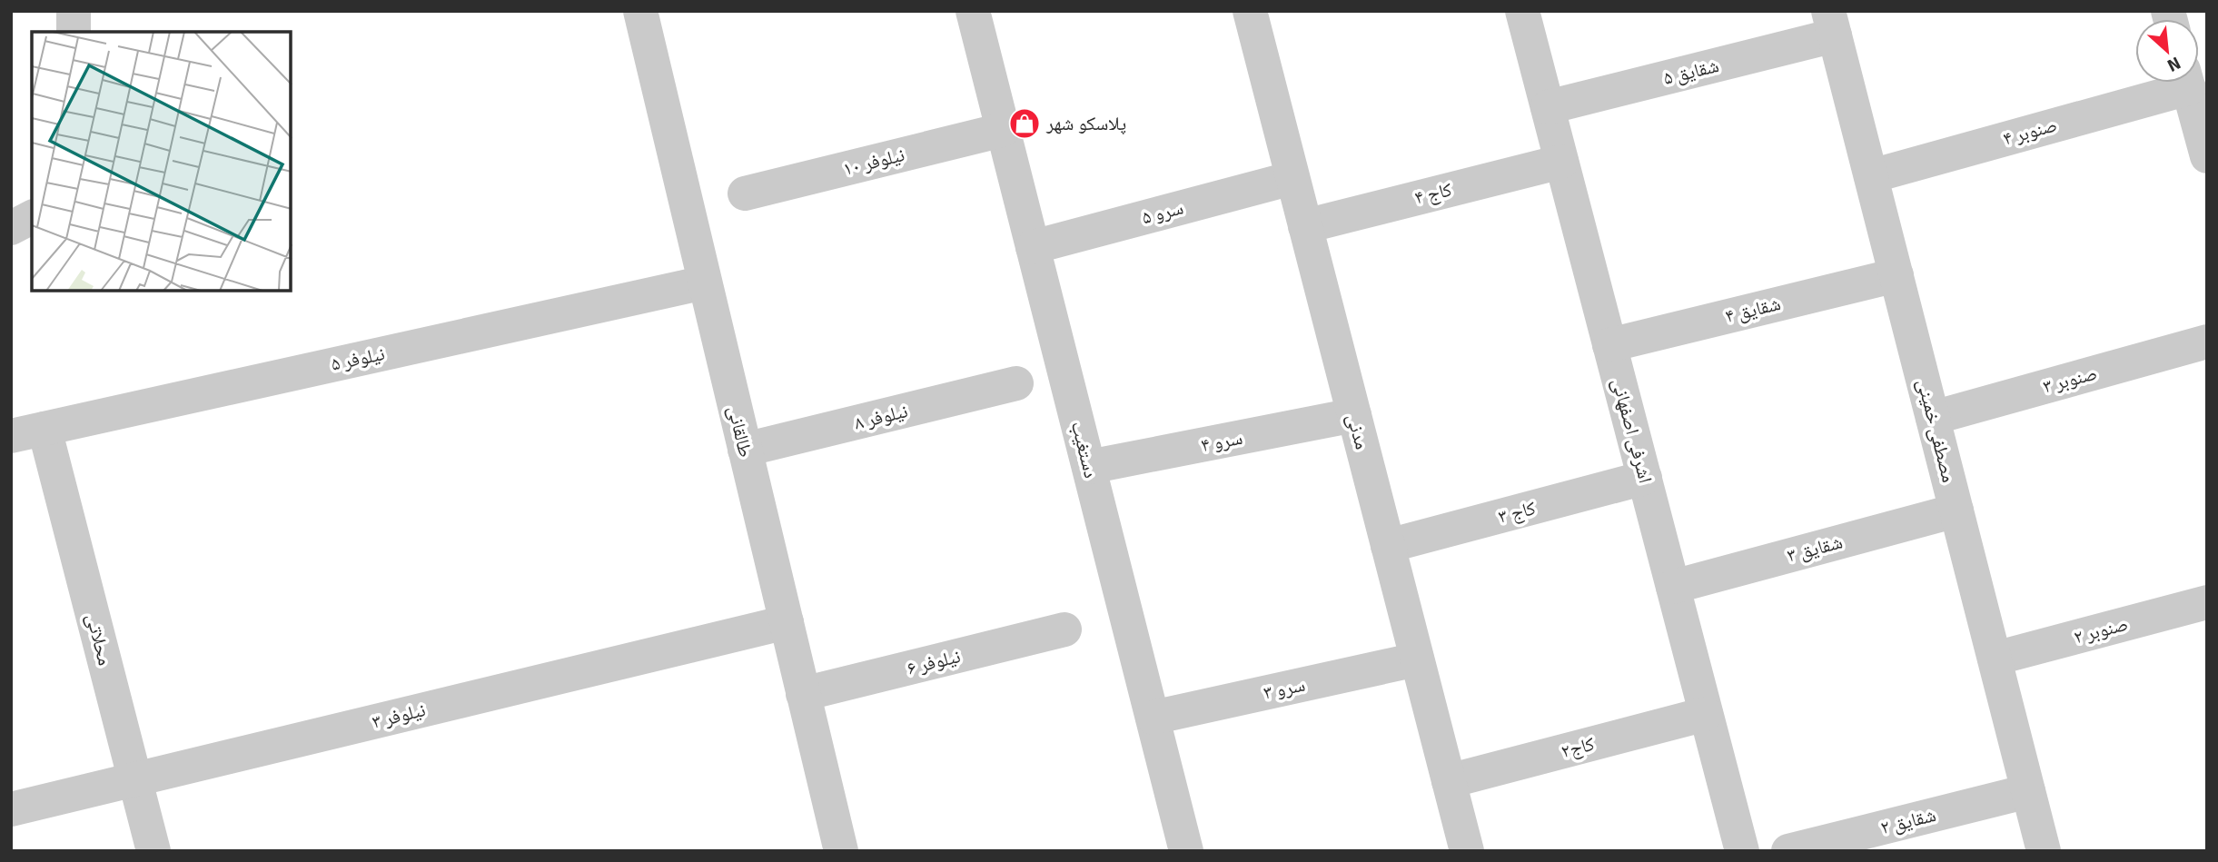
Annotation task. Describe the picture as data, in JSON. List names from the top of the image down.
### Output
{
  "streets": {
    "street": [
      "شقایق ۵",
      "صنوبر ۴",
      "نیلوفر ۱۰",
      "کاج ۴",
      "سرو ۵",
      "شقایق ۴",
      "نیلوفر ۵",
      "صنوبر ۳",
      "نیلوفر ۸",
      "اشرفی اصفهانی",
      "مصطفی خمینی",
      "طالقانی",
      "مدنی",
      "سرو ۴",
      "دستغیب",
      "کاج ۳",
      "شقایق ۳",
      "صنوبر ۲",
      "محلاتی",
      "نیلوفر ۶",
      "سرو ۳",
      "نیلوفر ۳",
      "کاج۲",
      "شقایق ۲"
    ]
  },
  "crossings": [
    ["شقایق ۵", "اشرفی اصفهانی"],
    ["شقایق ۵", "مصطفی خمینی"],
    ["صنوبر ۴", "مصطفی خمینی"],
    ["نیلوفر ۱۰", "دستغیب"],
    ["کاج ۴", "اشرفی اصفهانی"],
    ["کاج ۴", "مدنی"],
    ["سرو ۵", "مدنی"],
    ["سرو ۵", "دستغیب"],
    ["شقایق ۴", "اشرفی اصفهانی"],
    ["شقایق ۴", "مصطفی خمینی"],
    ["نیلوفر ۵", "طالقانی"],
    ["نیلوفر ۵", "محلاتی"],
    ["صنوبر ۳", "مصطفی خمینی"],
    ["نیلوفر ۸", "طالقانی"],
    ["اشرفی اصفهانی", "کاج ۳"],
    ["اشرفی اصفهانی", "شقایق ۳"],
    ["اشرفی اصفهانی", "کاج۲"],
    ["مصطفی خمینی", "شقایق ۳"],
    ["مصطفی خمینی", "صنوبر ۲"],
    ["مصطفی خمینی", "شقایق ۲"],
    ["طالقانی", "نیلوفر ۶"],
    ["طالقانی", "نیلوفر ۳"],
    ["مدنی", "سرو ۴"],
    ["مدنی", "کاج ۳"],
    ["مدنی", "سرو ۳"],
    ["مدنی", "کاج۲"],
    ["سرو ۴", "دستغیب"],
    ["دستغیب", "سرو ۳"],
    ["محلاتی", "نیلوفر ۳"]
  ],
  "places": {
    "shop": ["پلاسکو شهر"]
  },
  "north": "bottom right"
}
